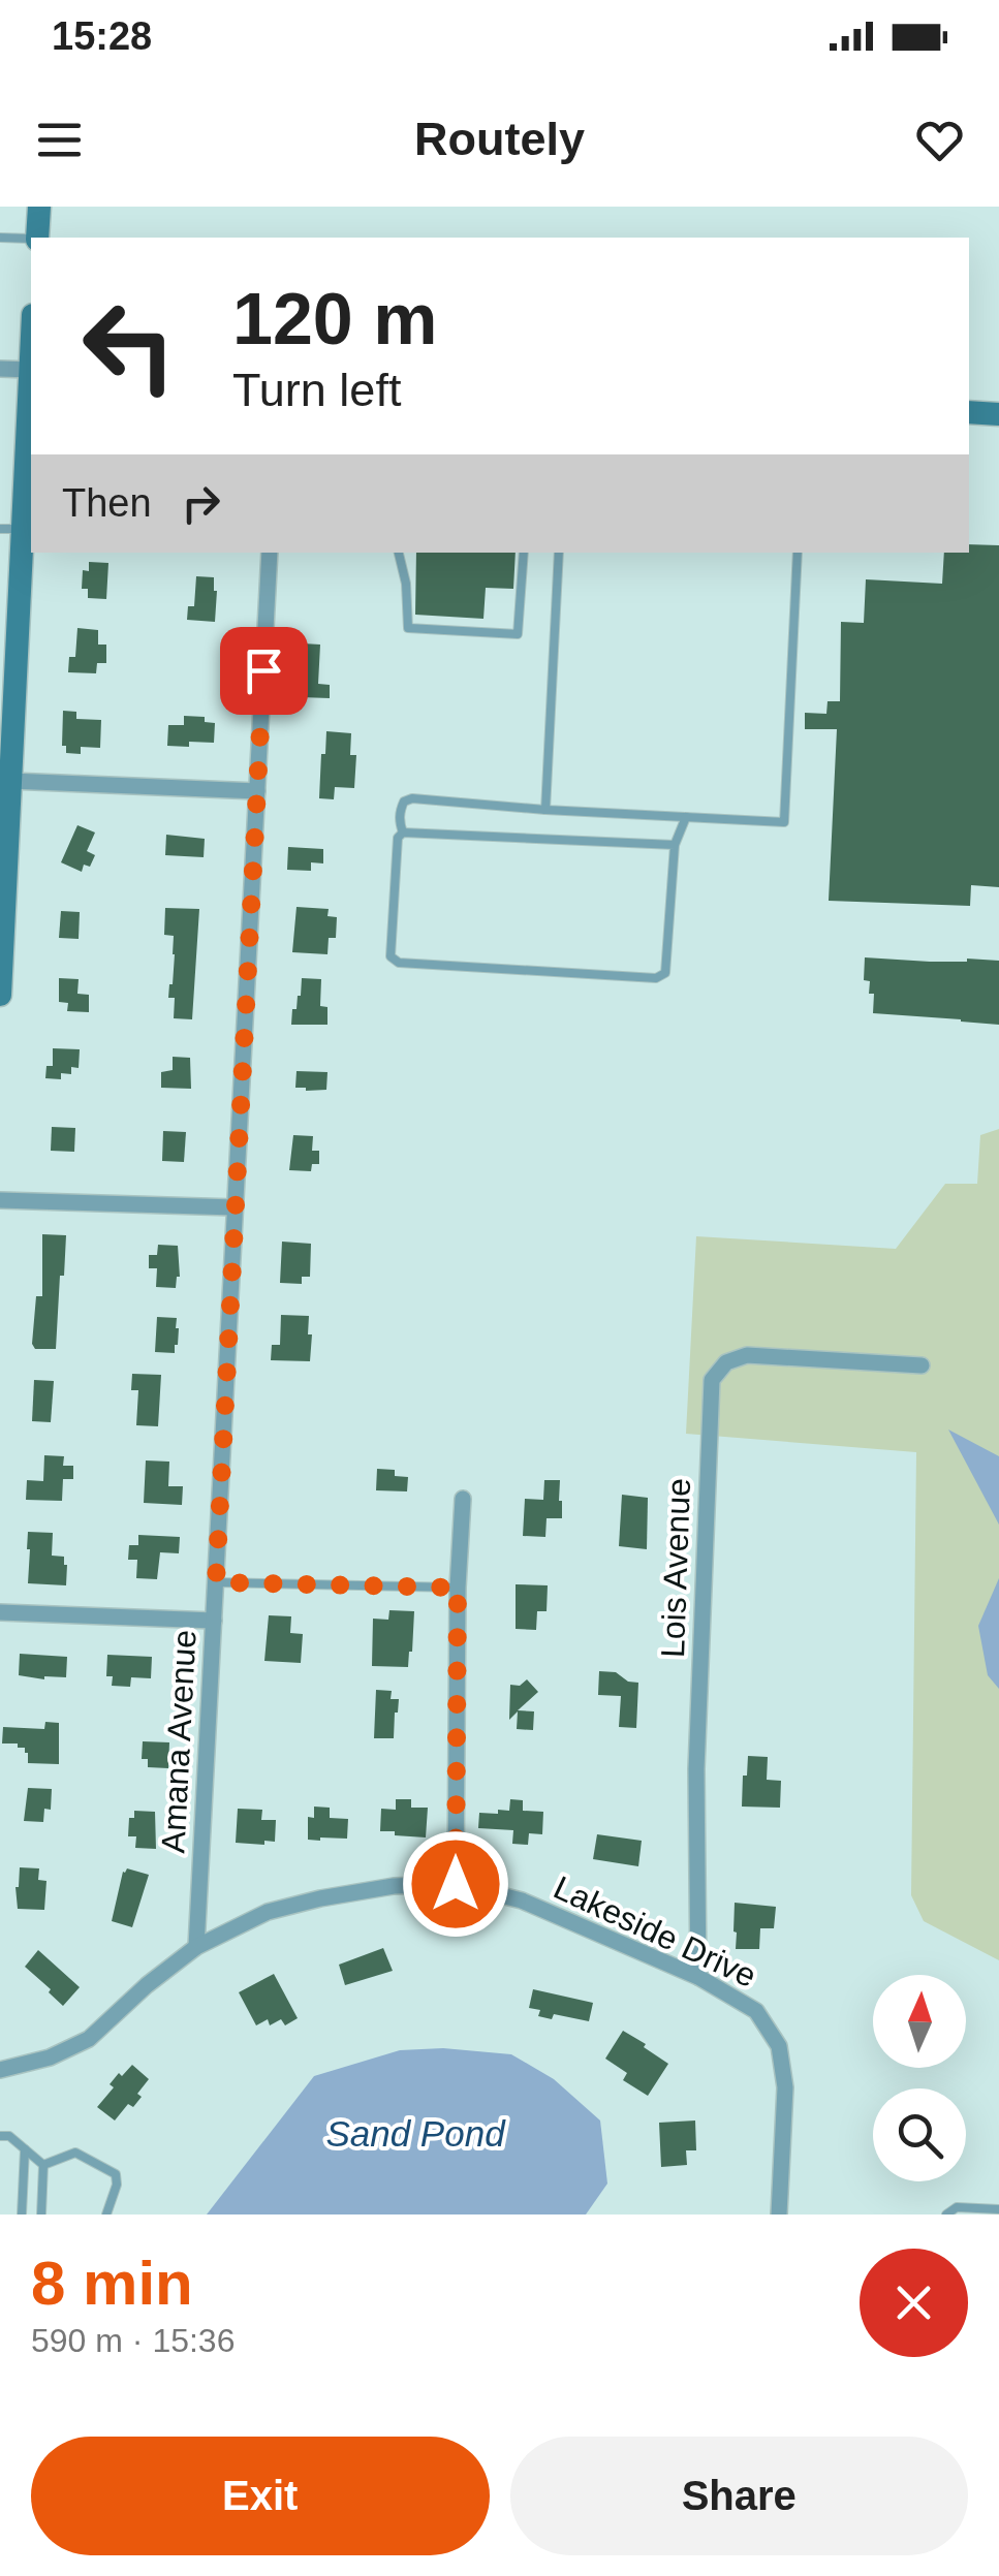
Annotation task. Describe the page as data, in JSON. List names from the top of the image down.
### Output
{
  "streets": {
    "street": ["Lois Avenue", "Amana Avenue", "Lakeside Drive"]
  },
  "crossings": [
    ["Lois Avenue", "Lakeside Drive"],
    ["Amana Avenue", "Lakeside Drive"]
  ],
  "water": ["Sand Pond"],
  "north": "top",
  "page": {
    "status": "15:28",
    "header": "Routely",
    "turn": ["120 m", "Turn left"],
    "then": "Then",
    "heading": ["8 min", "590 m · 15:36"],
    "buttons": ["Exit", "Share"]
  }
}
